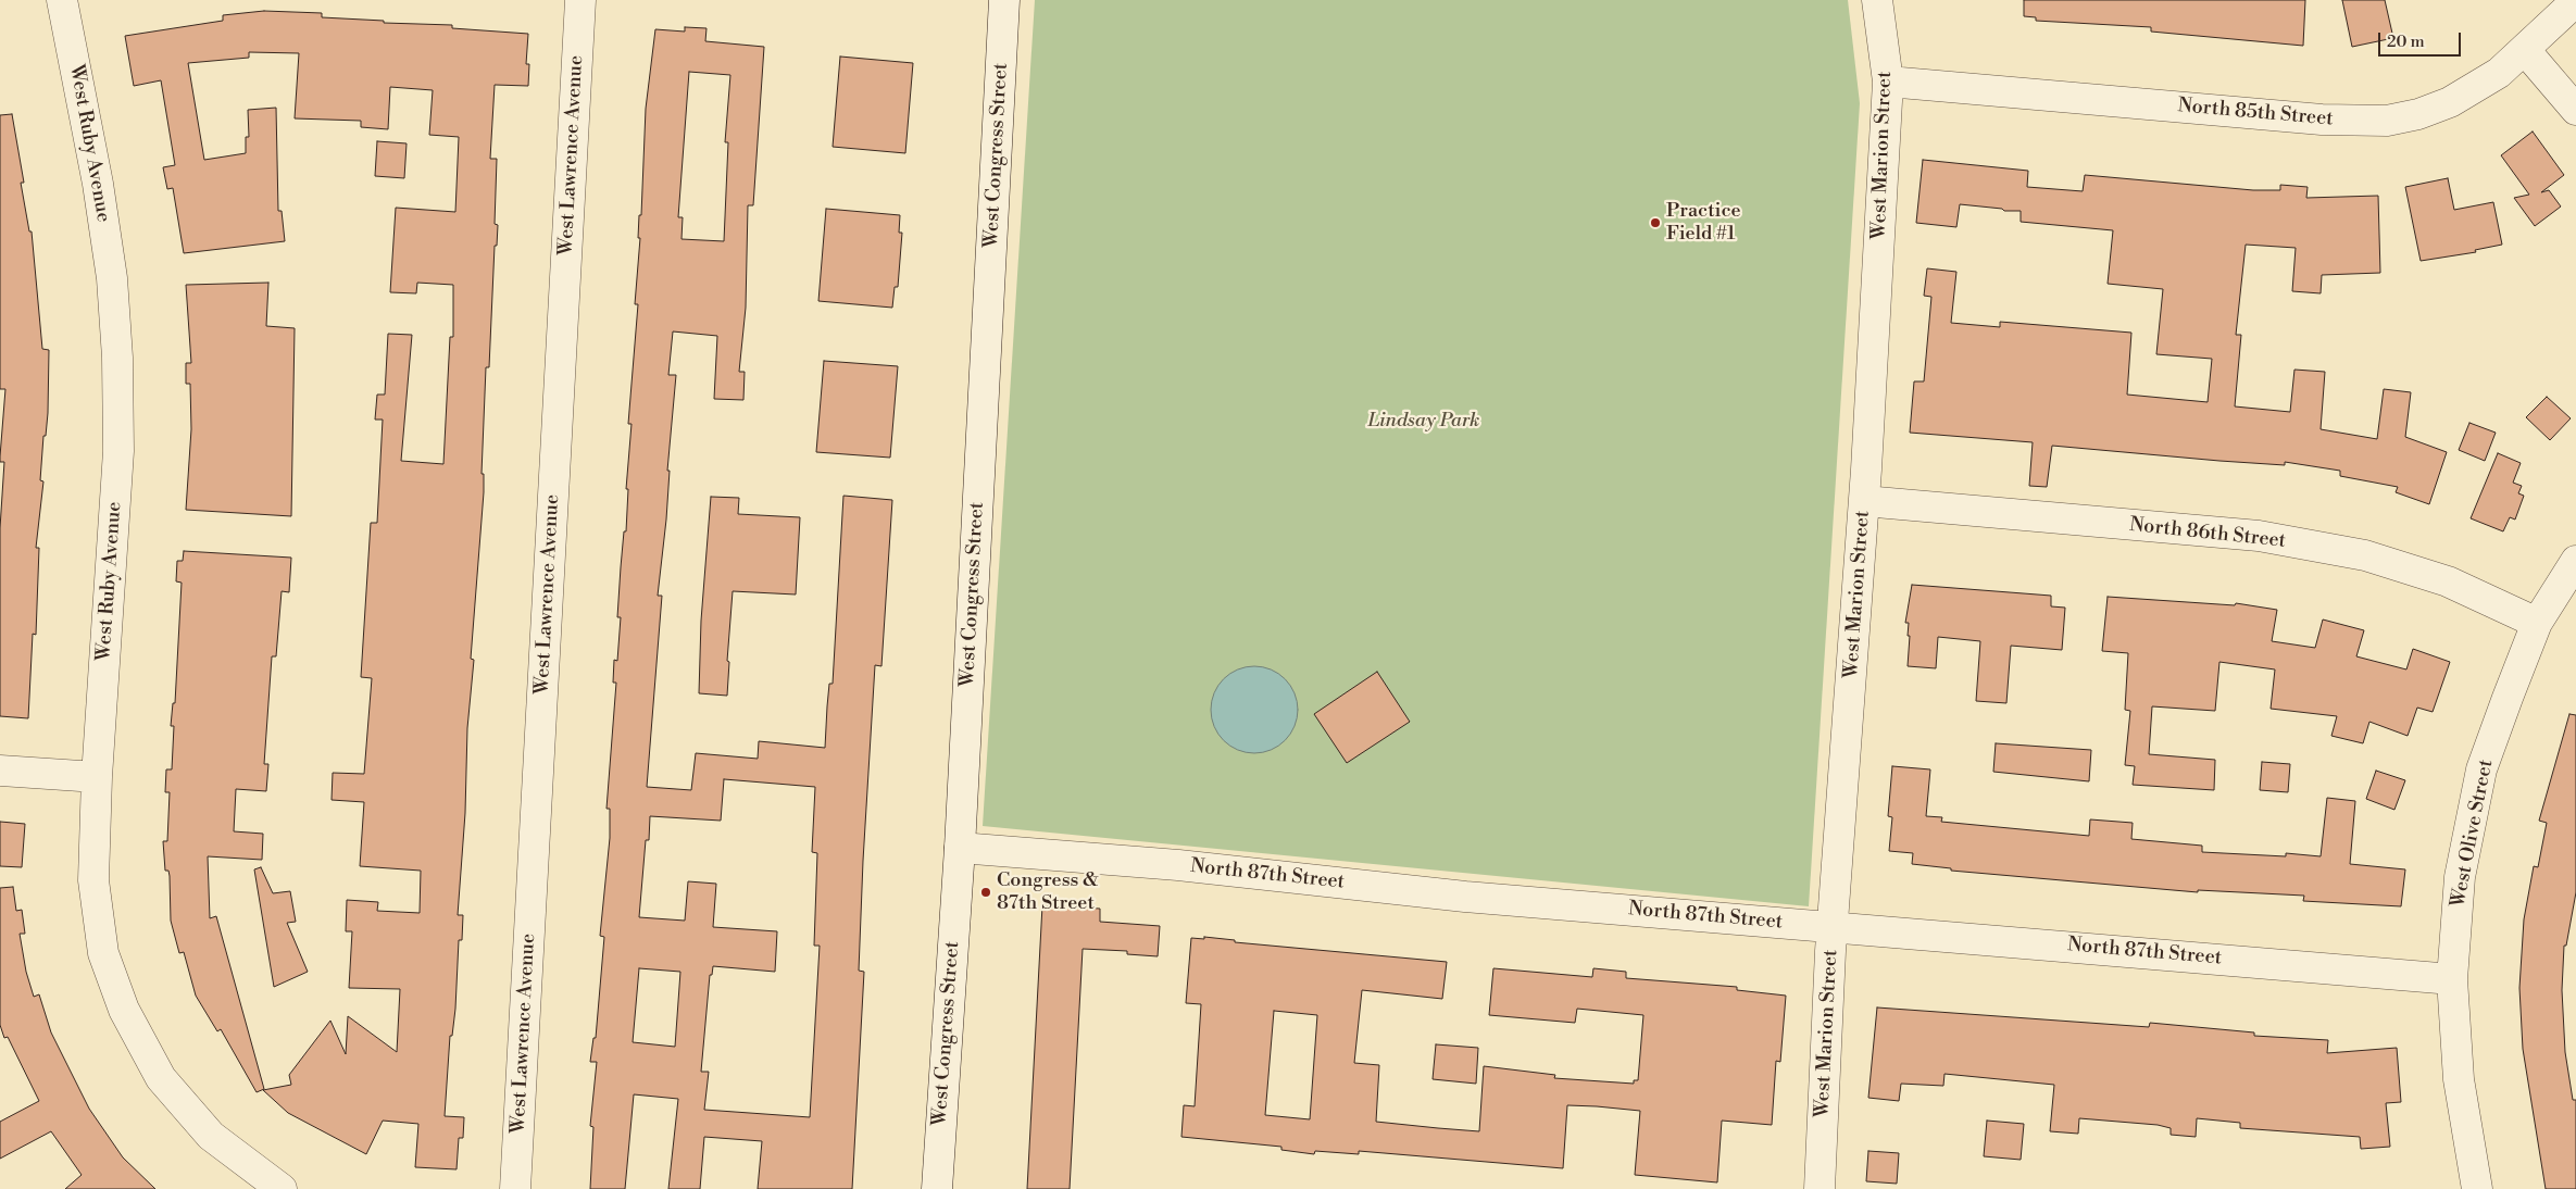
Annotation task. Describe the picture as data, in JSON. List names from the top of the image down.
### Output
{
  "streets": {
    "street": [
      "North 85th Street",
      "West Ruby Avenue",
      "West Lawrence Avenue",
      "West Congress Street",
      "West Marion Street",
      "North 86th Street",
      "West Olive Street",
      "North 87th Street"
    ]
  },
  "crossings": [
    ["North 85th Street", "West Marion Street"],
    ["West Congress Street", "North 87th Street"],
    ["West Marion Street", "North 86th Street"],
    ["West Marion Street", "North 87th Street"],
    ["North 86th Street", "West Olive Street"],
    ["West Olive Street", "North 87th Street"]
  ],
  "parks": ["Lindsay Park"],
  "places": ["Practice Field #1", "Congress & 87th Street"],
  "scale_bar": "20 m"
}
